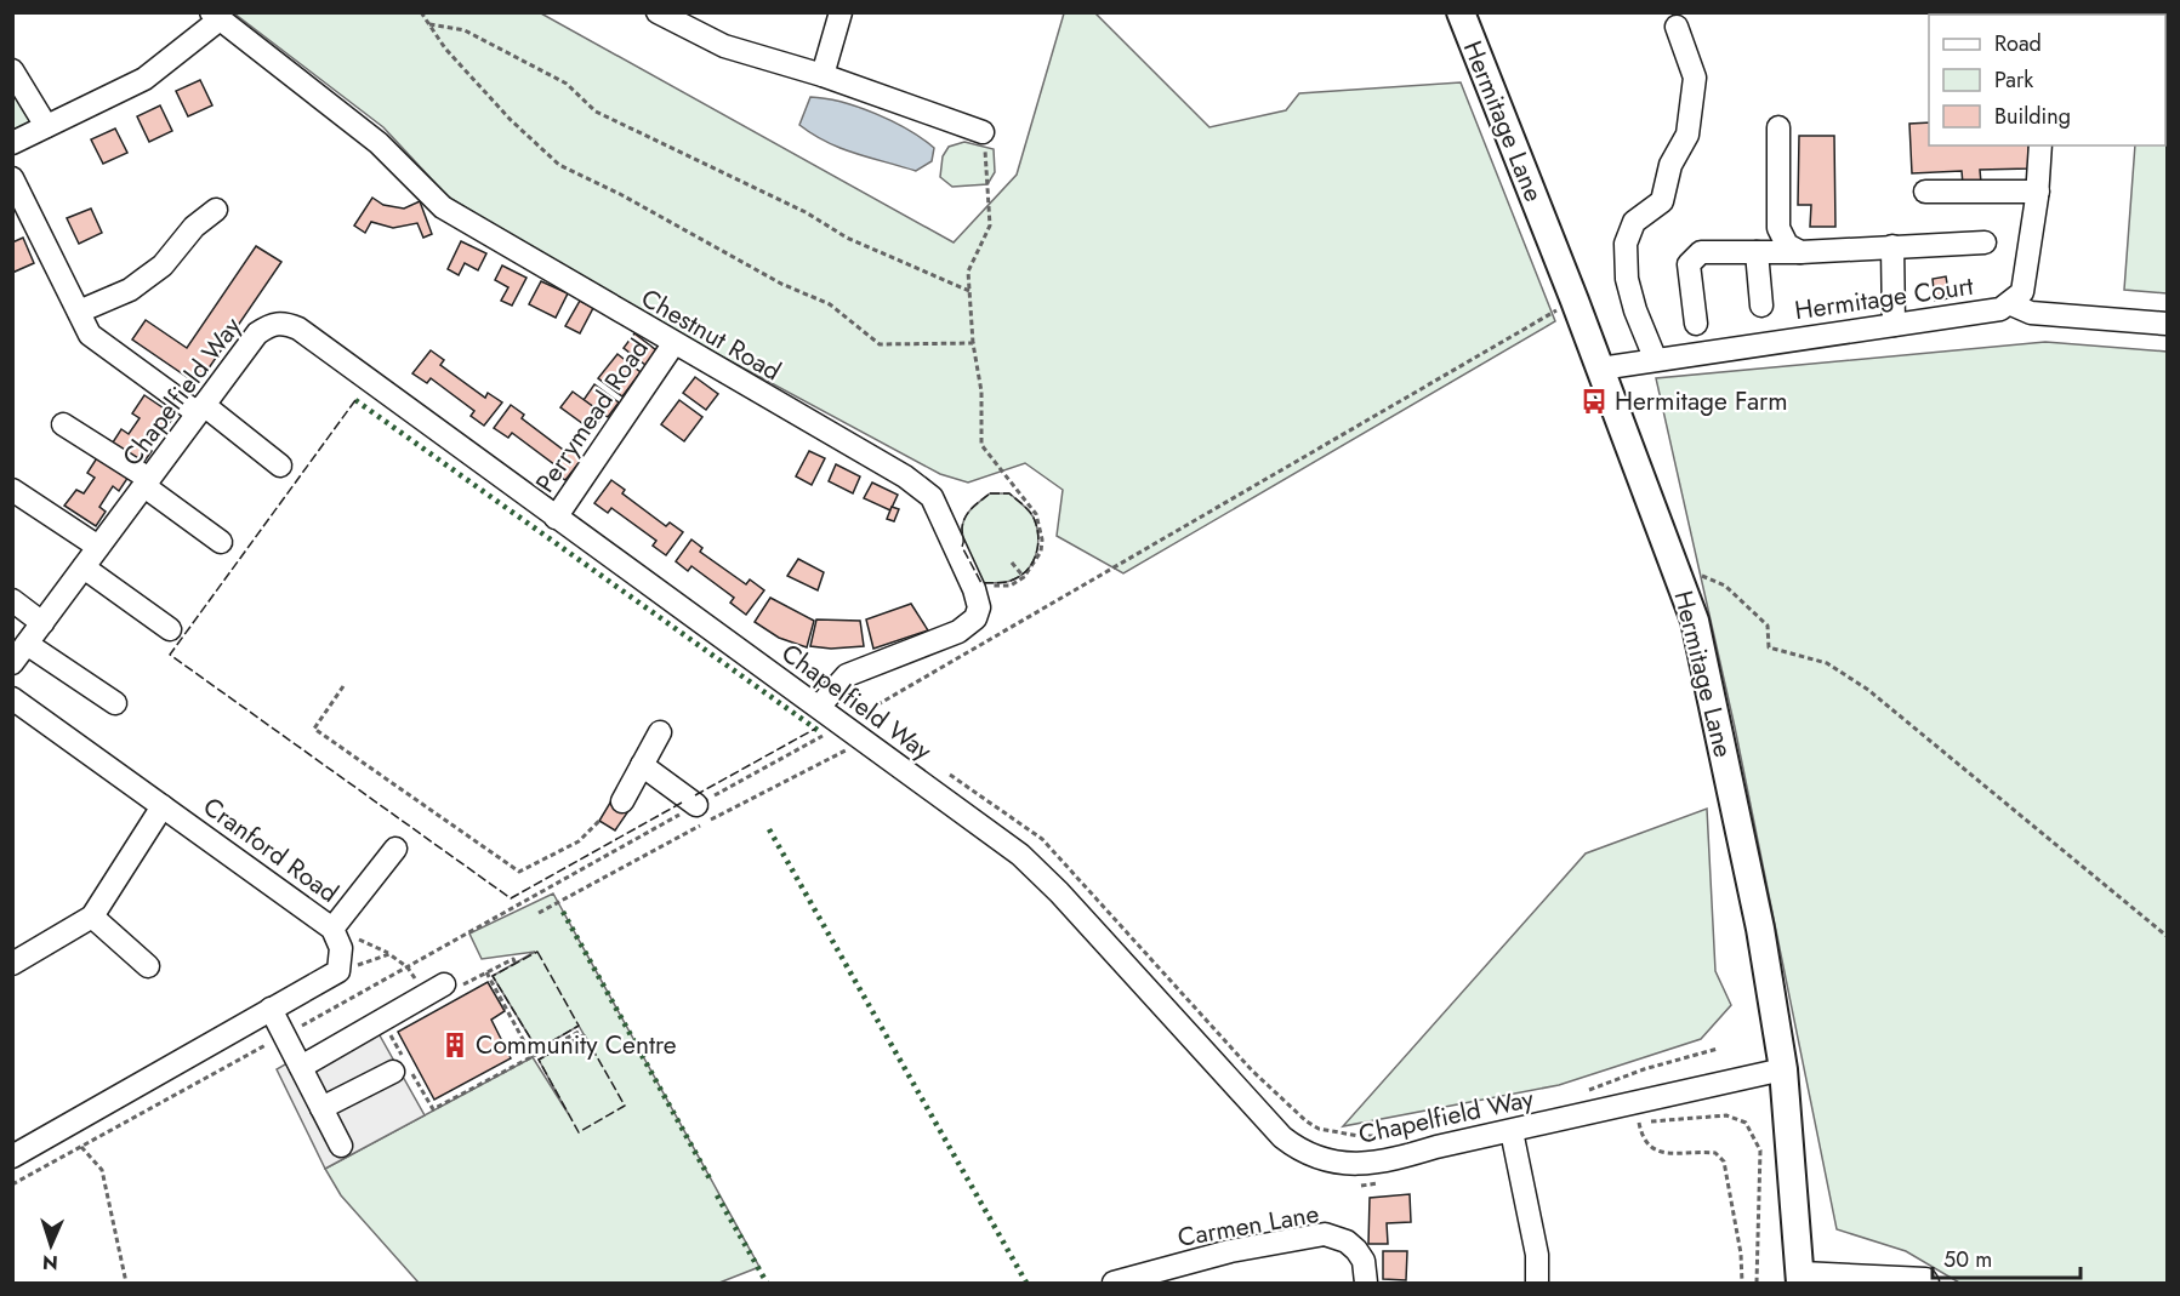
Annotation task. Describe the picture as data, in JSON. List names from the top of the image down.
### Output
{
  "streets": {
    "main road": ["Hermitage Lane"],
    "street": [
      "Hermitage Court",
      "Chestnut Road",
      "Chapelfield Way",
      "Perrymead Road",
      "Cranford Road",
      "Carmen Lane"
    ]
  },
  "crossings": [
    ["Hermitage Lane", "Hermitage Court"],
    ["Hermitage Lane", "Chapelfield Way"],
    ["Chestnut Road", "Perrymead Road"],
    ["Chapelfield Way", "Perrymead Road"]
  ],
  "places": {
    "bus stop": ["Hermitage Farm"],
    "building": ["Community Centre"]
  },
  "legend": ["Road", "Park", "Building"],
  "scale_bar": "50 m",
  "north": "bottom"
}
